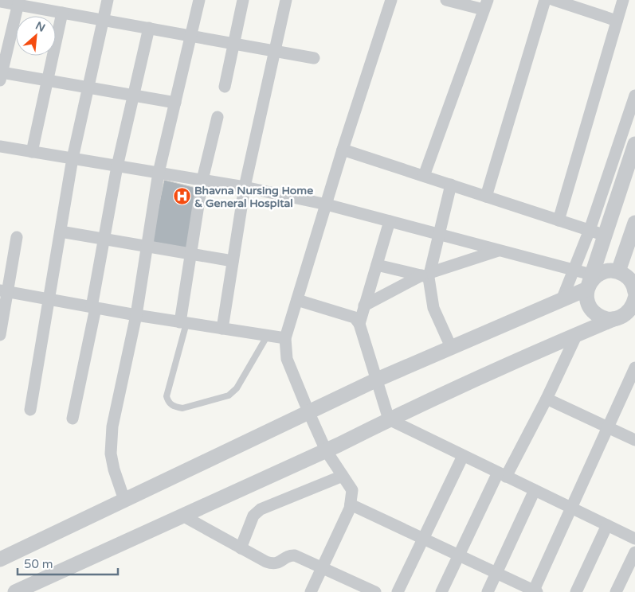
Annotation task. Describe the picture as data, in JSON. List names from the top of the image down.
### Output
{
  "places": {
    "hospital": ["Bhavna Nursing Home & General Hospital"]
  },
  "scale_bar": "50 m",
  "north": "top right"
}
